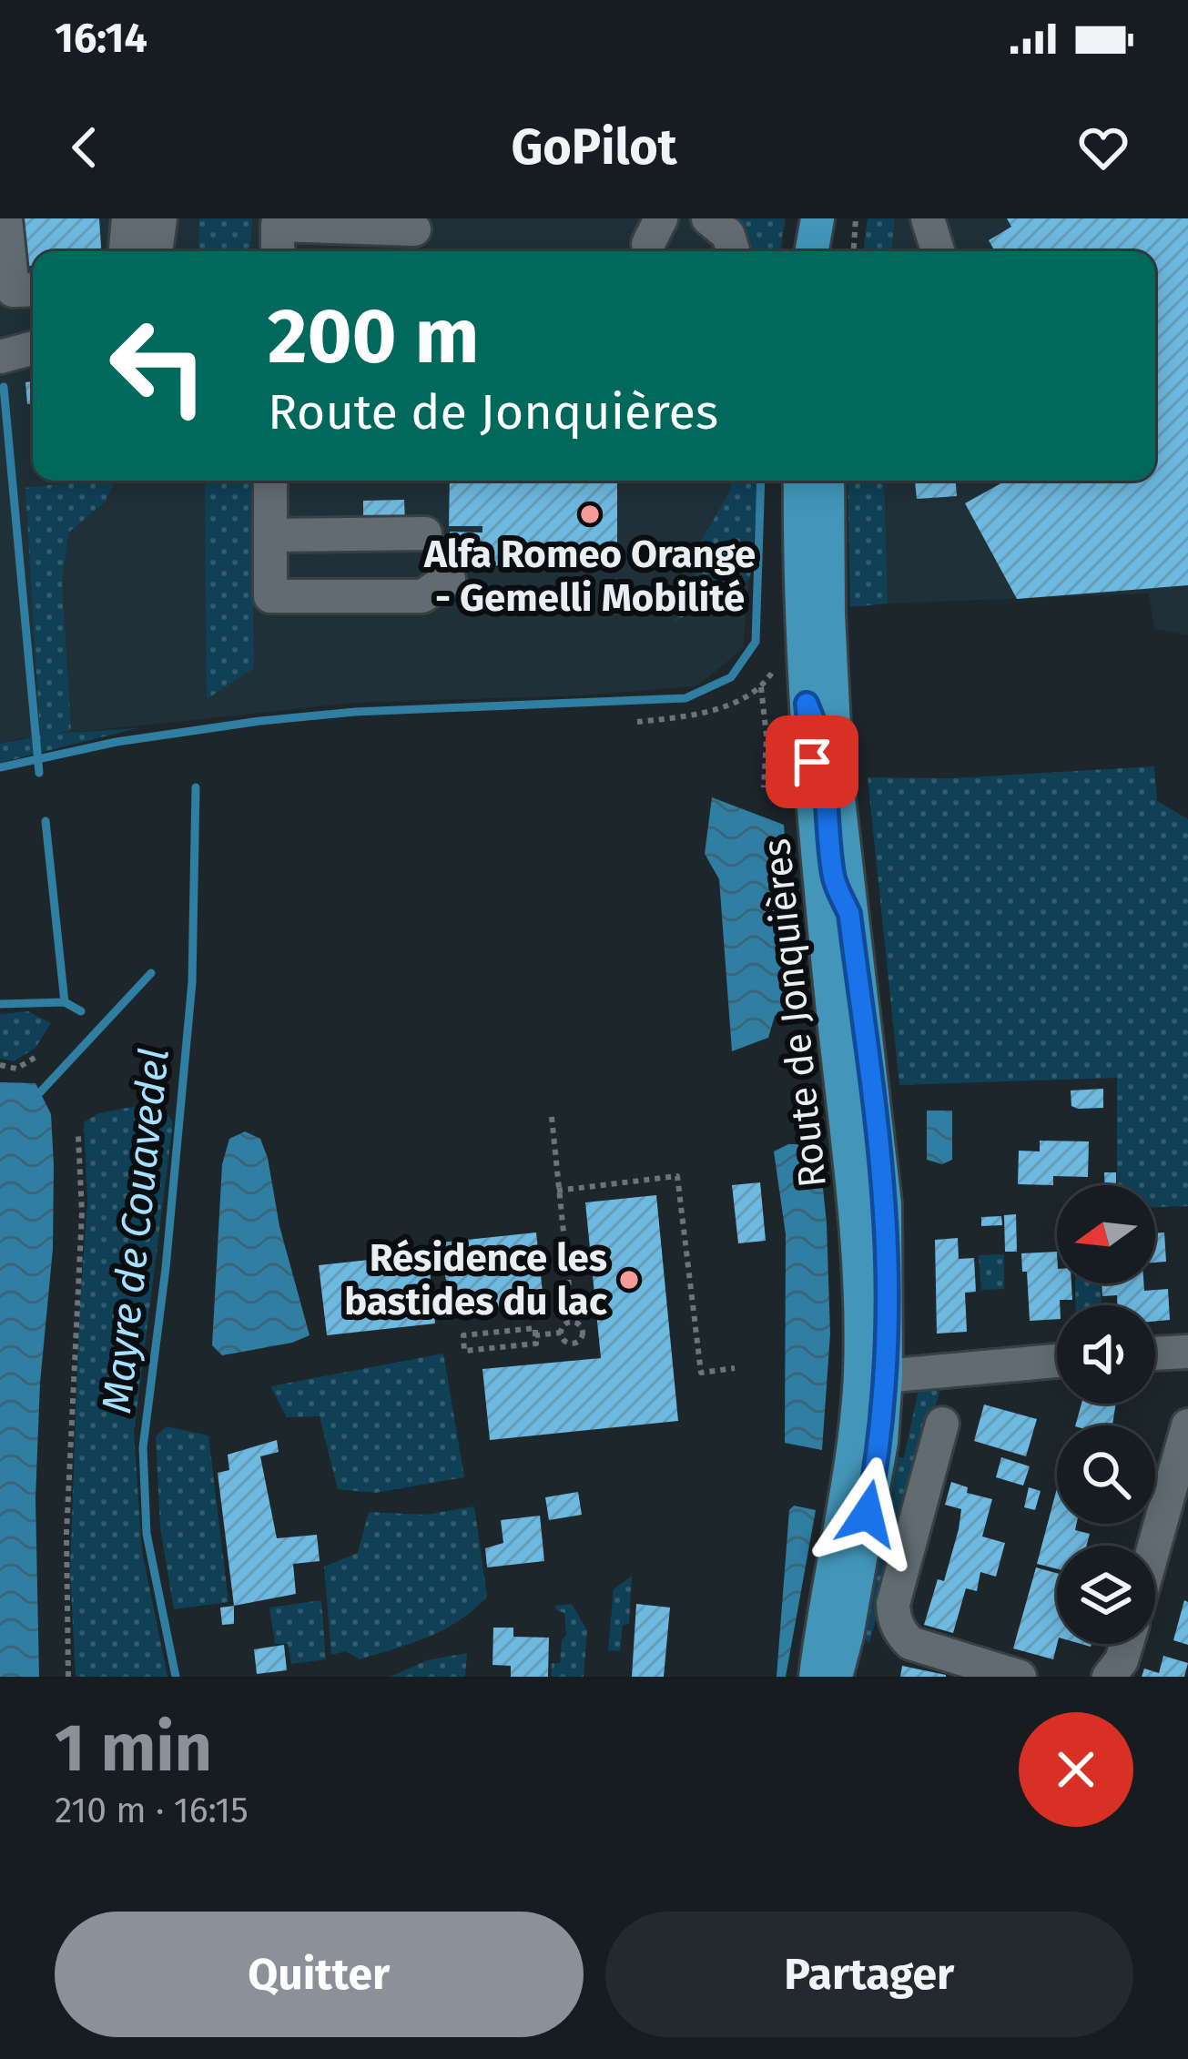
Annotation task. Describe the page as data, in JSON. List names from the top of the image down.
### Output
{
  "streets": {
    "main road": ["Route de Jonquières"]
  },
  "water": ["Mayre de Couavedel"],
  "places": ["Alfa Romeo Orange - Gemelli Mobilité", "Résidence les bastides du lac"],
  "north": "left",
  "page": {
    "status": "16:14",
    "header": "GoPilot",
    "turn": ["200 m", "Route de Jonquières"],
    "heading": ["1 min", "210 m · 16:15"],
    "buttons": ["Quitter", "Partager"]
  }
}
